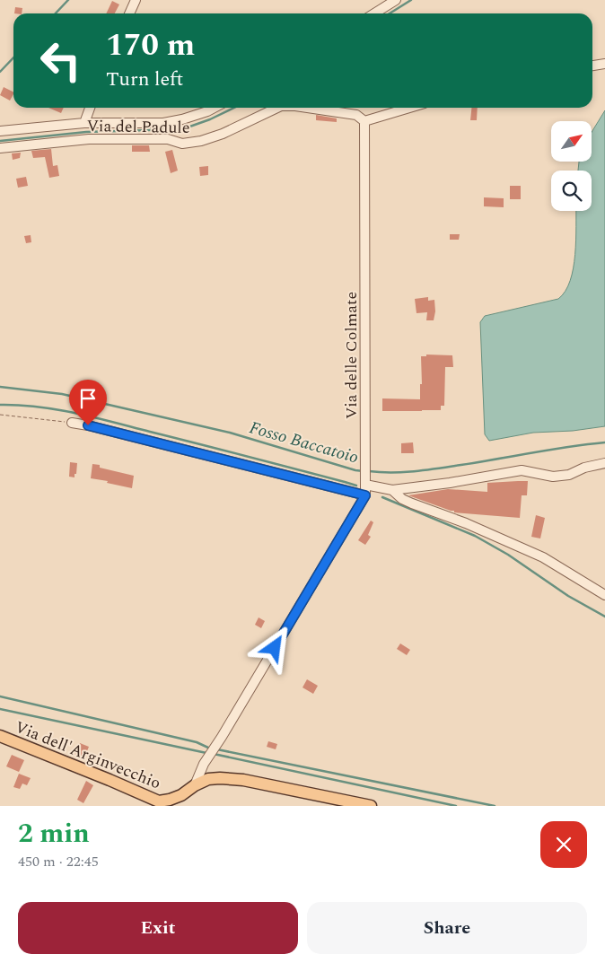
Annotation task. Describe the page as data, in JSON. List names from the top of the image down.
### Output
{
  "streets": {
    "main road": ["Via dell'Arginvecchio"],
    "street": ["Via del Padule", "Via delle Colmate"]
  },
  "crossings": [
    ["Via del Padule", "Via delle Colmate"]
  ],
  "water": ["Fosso Baccatoio"],
  "north": "top right",
  "page": {
    "turn": ["170 m", "Turn left"],
    "heading": ["2 min", "450 m · 22:45"],
    "buttons": ["Exit", "Share"]
  }
}
